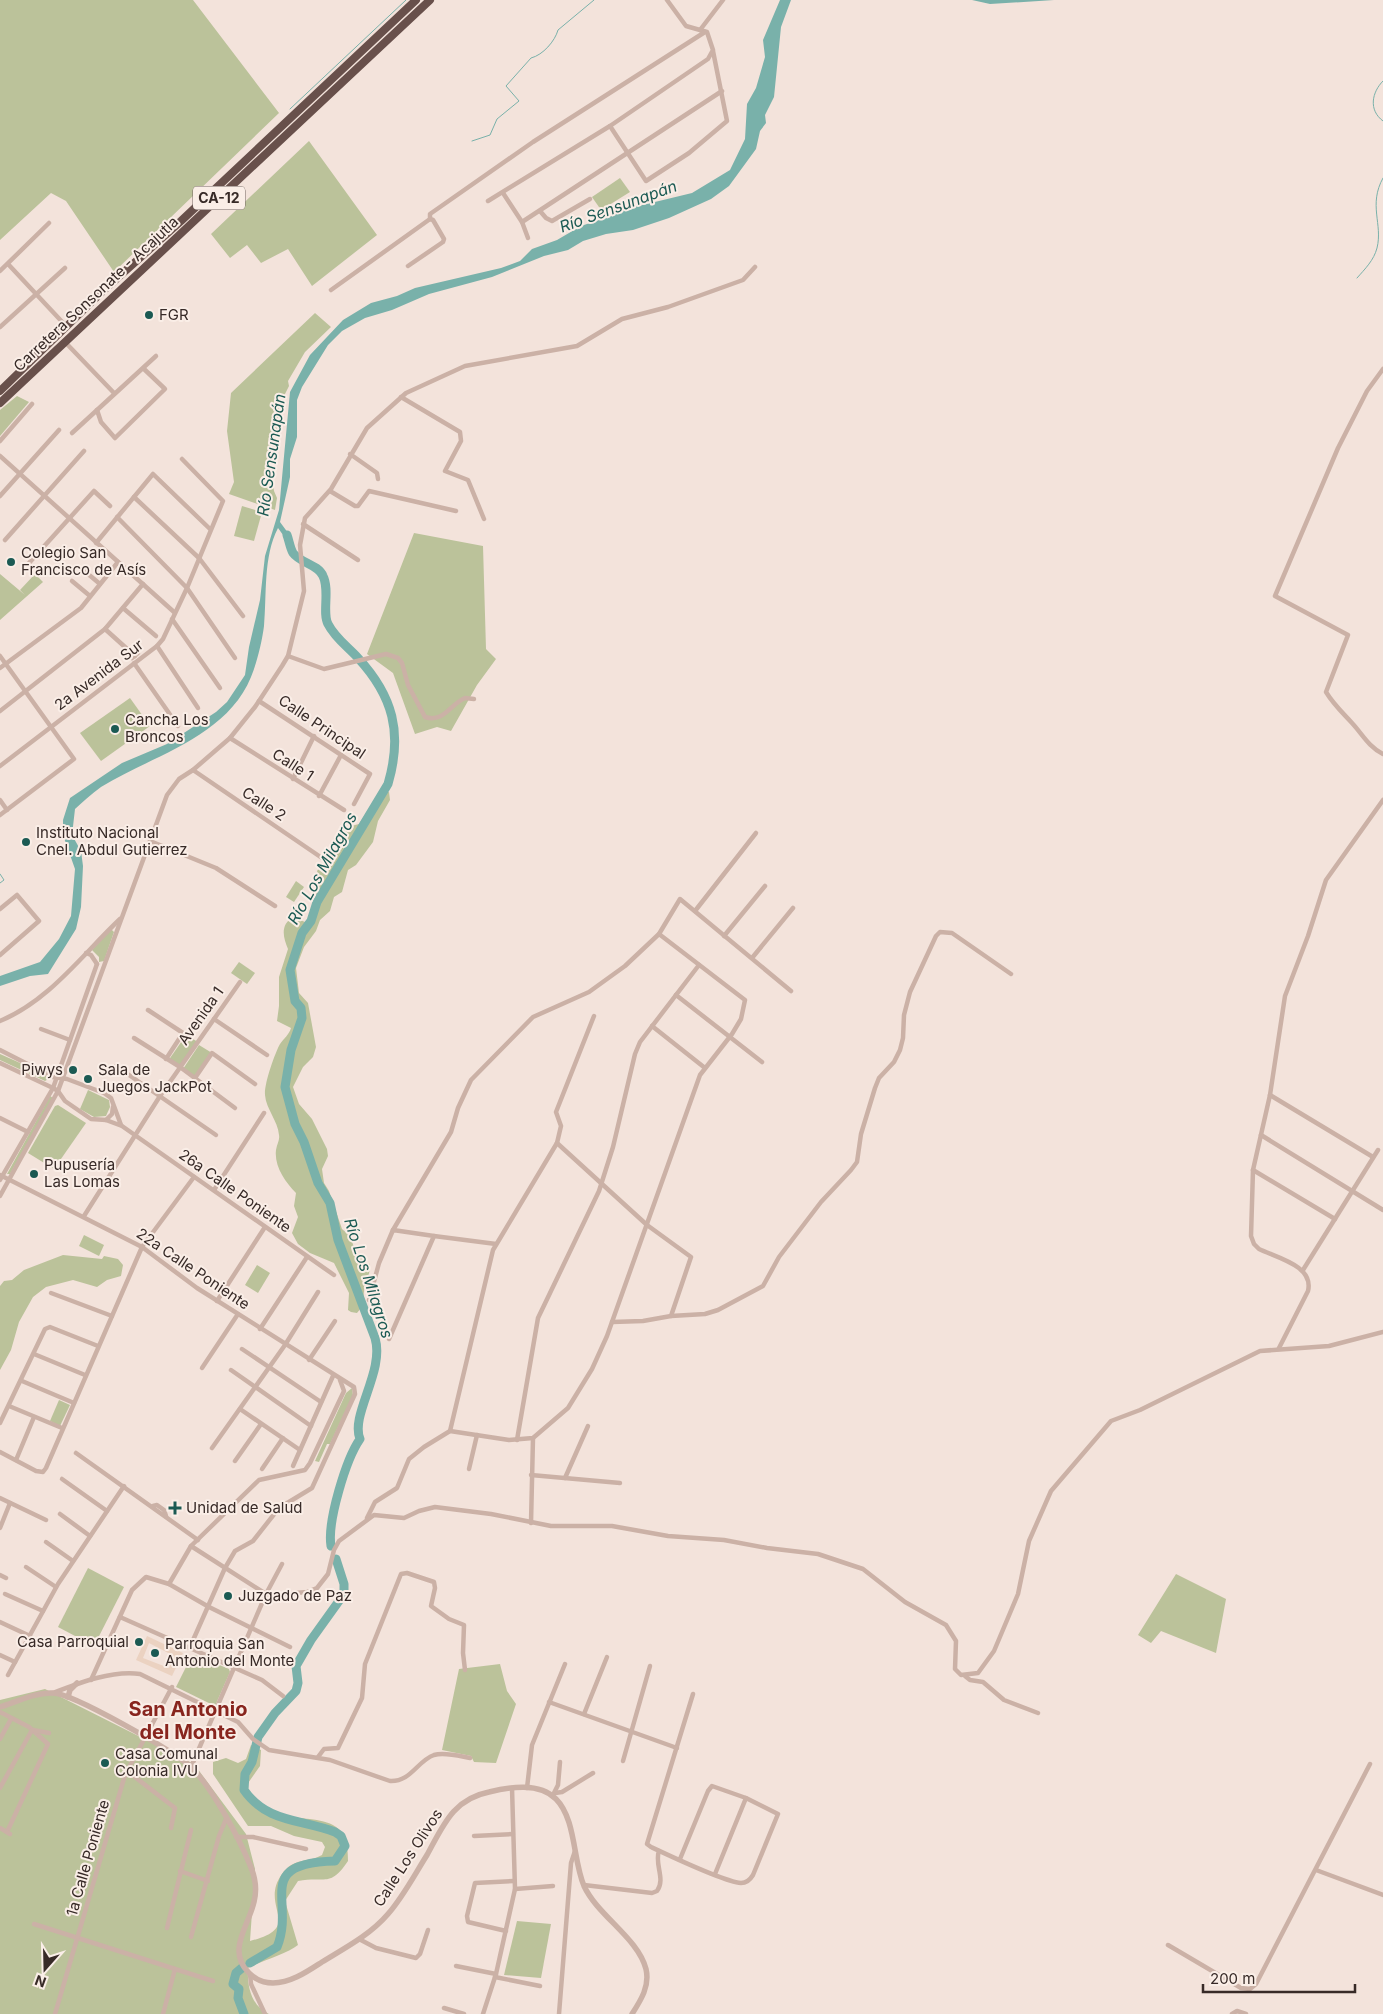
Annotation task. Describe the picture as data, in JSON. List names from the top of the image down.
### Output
{
  "streets": {
    "highway": ["CA-12", "Carretera Sonsonate - Acajutla"],
    "street": [
      "2a Avenida Sur",
      "Calle Principal",
      "Calle 1",
      "Calle 2",
      "Avenida 1",
      "26a Calle Poniente",
      "22a Calle Poniente",
      "1a Calle Poniente",
      "Calle Los Olivos"
    ]
  },
  "crossings": [
    ["CA-12", "Carretera Sonsonate - Acajutla"],
    ["Avenida 1", "26a Calle Poniente"],
    ["Avenida 1", "22a Calle Poniente"]
  ],
  "districts": ["San Antonio del Monte"],
  "water": ["Río Sensunapán", "Río Los Milagros"],
  "places": {
    "other": [
      "FGR",
      "Colegio San Francisco de Asís",
      "Cancha Los Broncos",
      "Instituto Nacional Cnel. Abdul Gutierrez",
      "Piwys",
      "Sala de Juegos JackPot",
      "Pupusería Las Lomas",
      "Juzgado de Paz",
      "Casa Parroquial",
      "Parroquia San Antonio del Monte",
      "Casa Comunal Colonia IVU"
    ],
    "health": ["Unidad de Salud"]
  },
  "scale_bar": "200 m",
  "north": "bottom"
}
